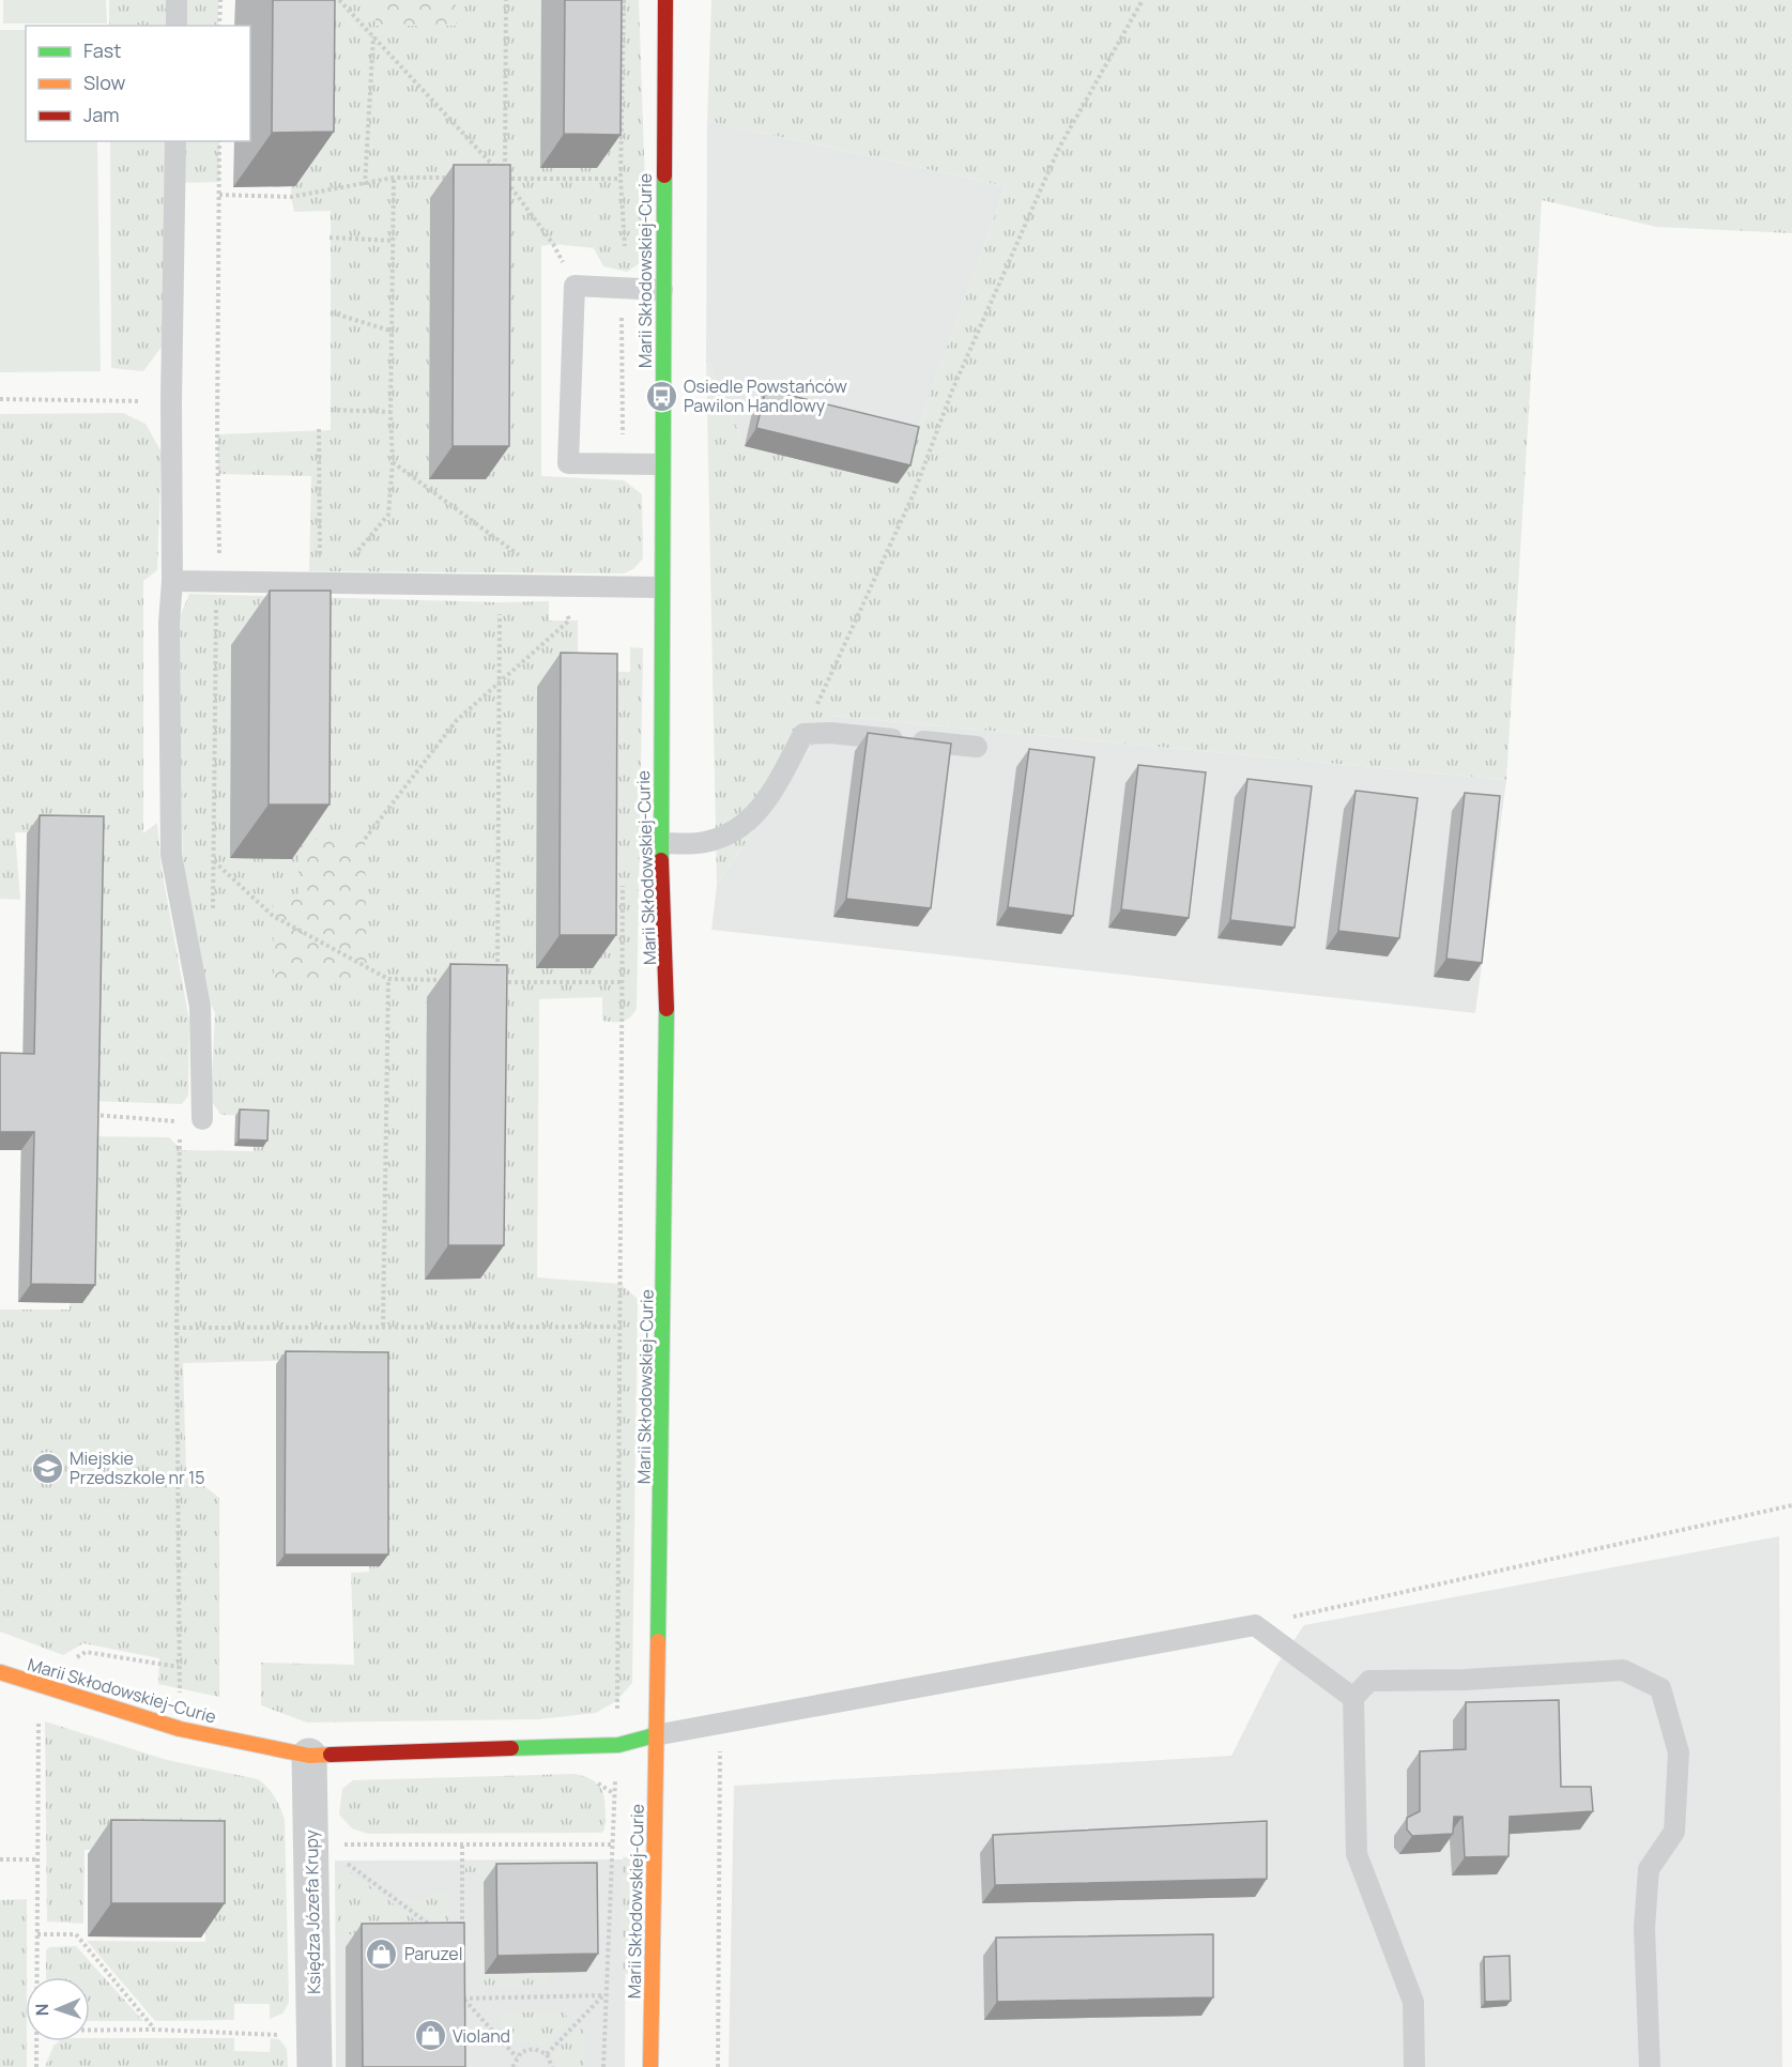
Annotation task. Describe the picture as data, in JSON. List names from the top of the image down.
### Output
{
  "streets": {
    "street": ["Marii Skłodowskiej-Curie", "Księdza Józefa Krupy"]
  },
  "crossings": [
    ["Marii Skłodowskiej-Curie", "Księdza Józefa Krupy"]
  ],
  "places": {
    "bus stop": ["Osiedle Powstańców Pawilon Handlowy"],
    "school or university": ["Miejskie Przedszkole nr 15"],
    "shop": ["Paruzel", "Violand"]
  },
  "legend": ["Fast", "Slow", "Jam"],
  "north": "left"
}
